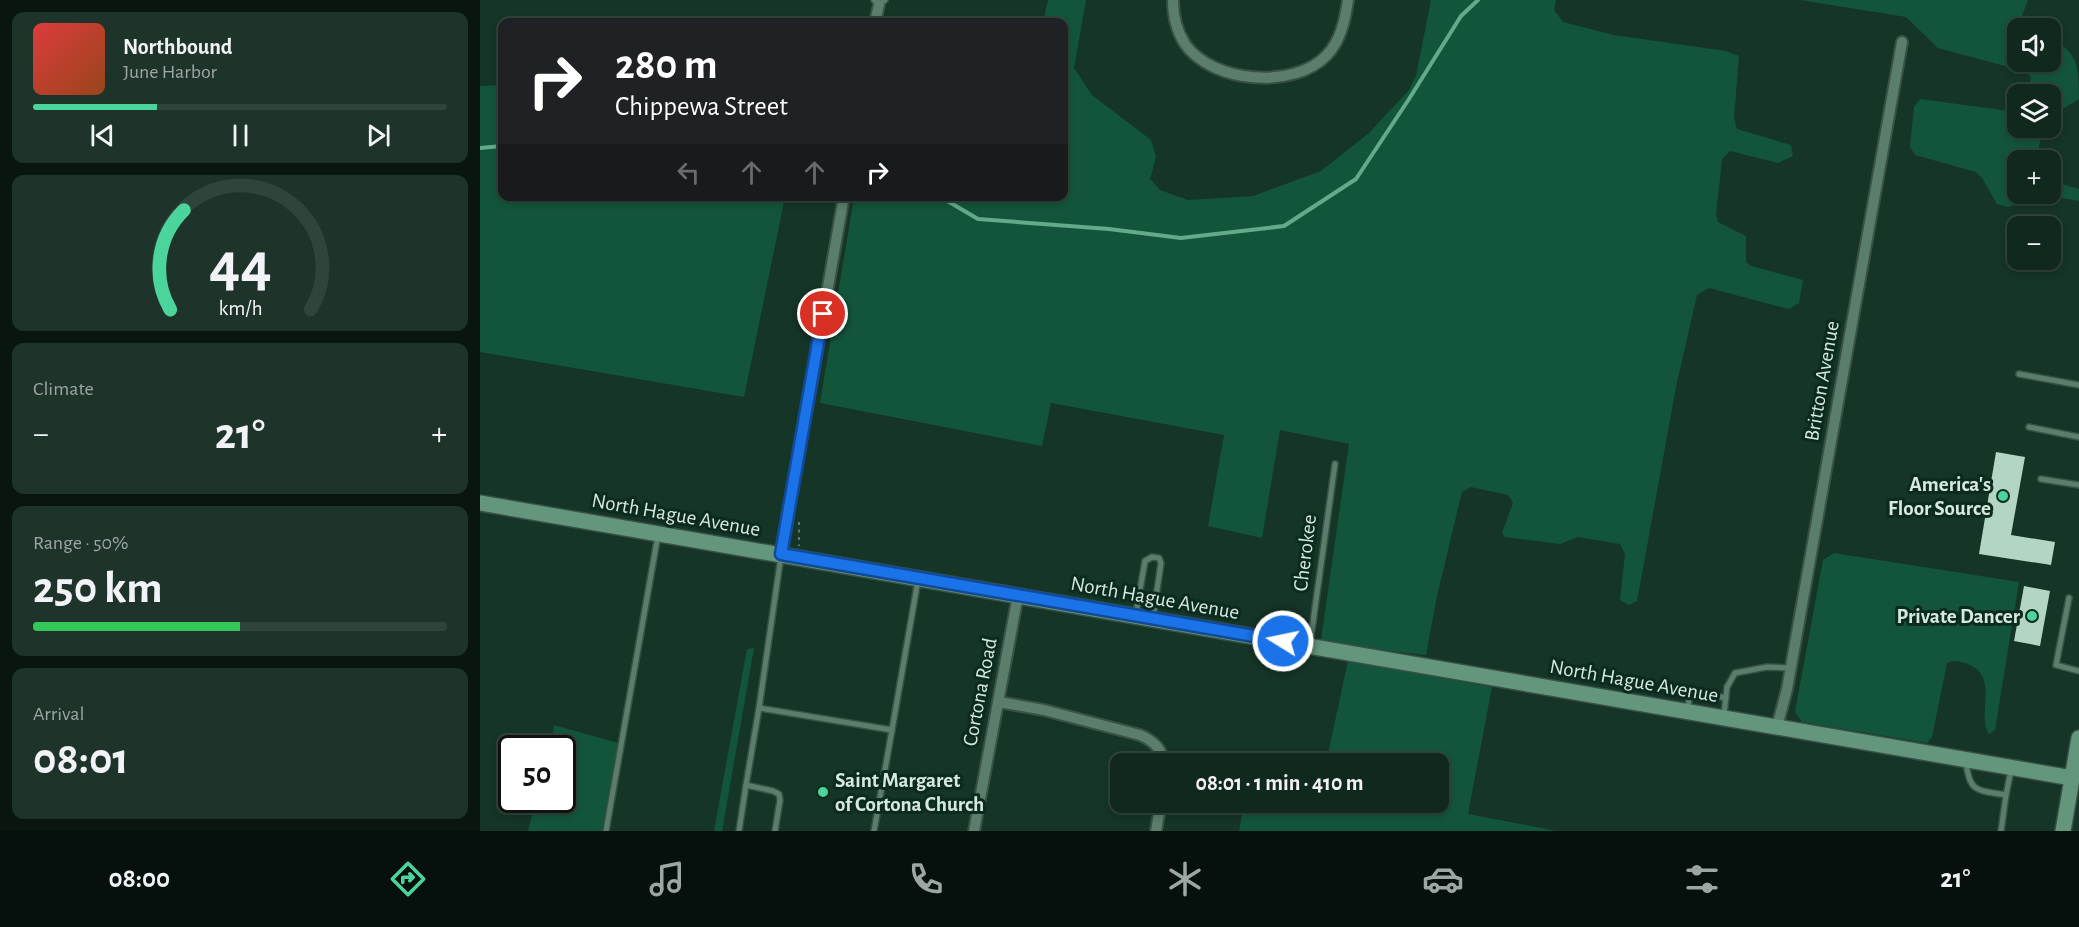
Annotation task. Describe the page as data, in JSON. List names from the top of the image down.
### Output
{
  "streets": {
    "main road": ["North Hague Avenue"],
    "street": ["Britton Avenue", "Cortona Road"],
    "lane": ["Cherokee"]
  },
  "crossings": [
    ["Britton Avenue", "North Hague Avenue"],
    ["North Hague Avenue", "Cherokee"],
    ["North Hague Avenue", "Cortona Road"]
  ],
  "places": ["America's Floor Source", "Private Dancer", "Saint Margaret of Cortona Church"],
  "page": {
    "map_buttons": ["+", "−"],
    "turn": ["280 m", "Chippewa Street"],
    "song": ["Northbound", "June Harbor"],
    "tile": [
      "Climate",
      ["Range · 50%", "250 km"],
      ["Arrival", "08:01"]
    ],
    "heat": ["−", "21°", "+"],
    "limit": "50",
    "trip": "08:01 · 1 min · 410 m",
    "tabs": ["08:00", "21°"],
    "gauge": ["44", "km/h"]
  }
}
